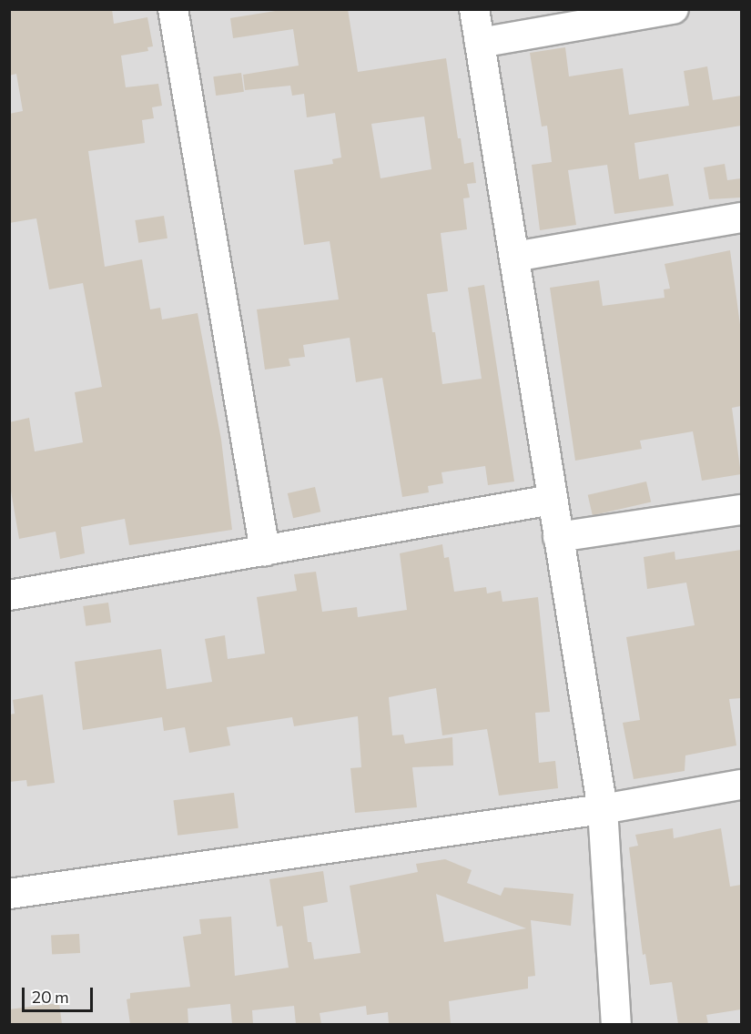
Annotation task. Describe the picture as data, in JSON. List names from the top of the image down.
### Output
{
  "scale_bar": "20 m"
}
